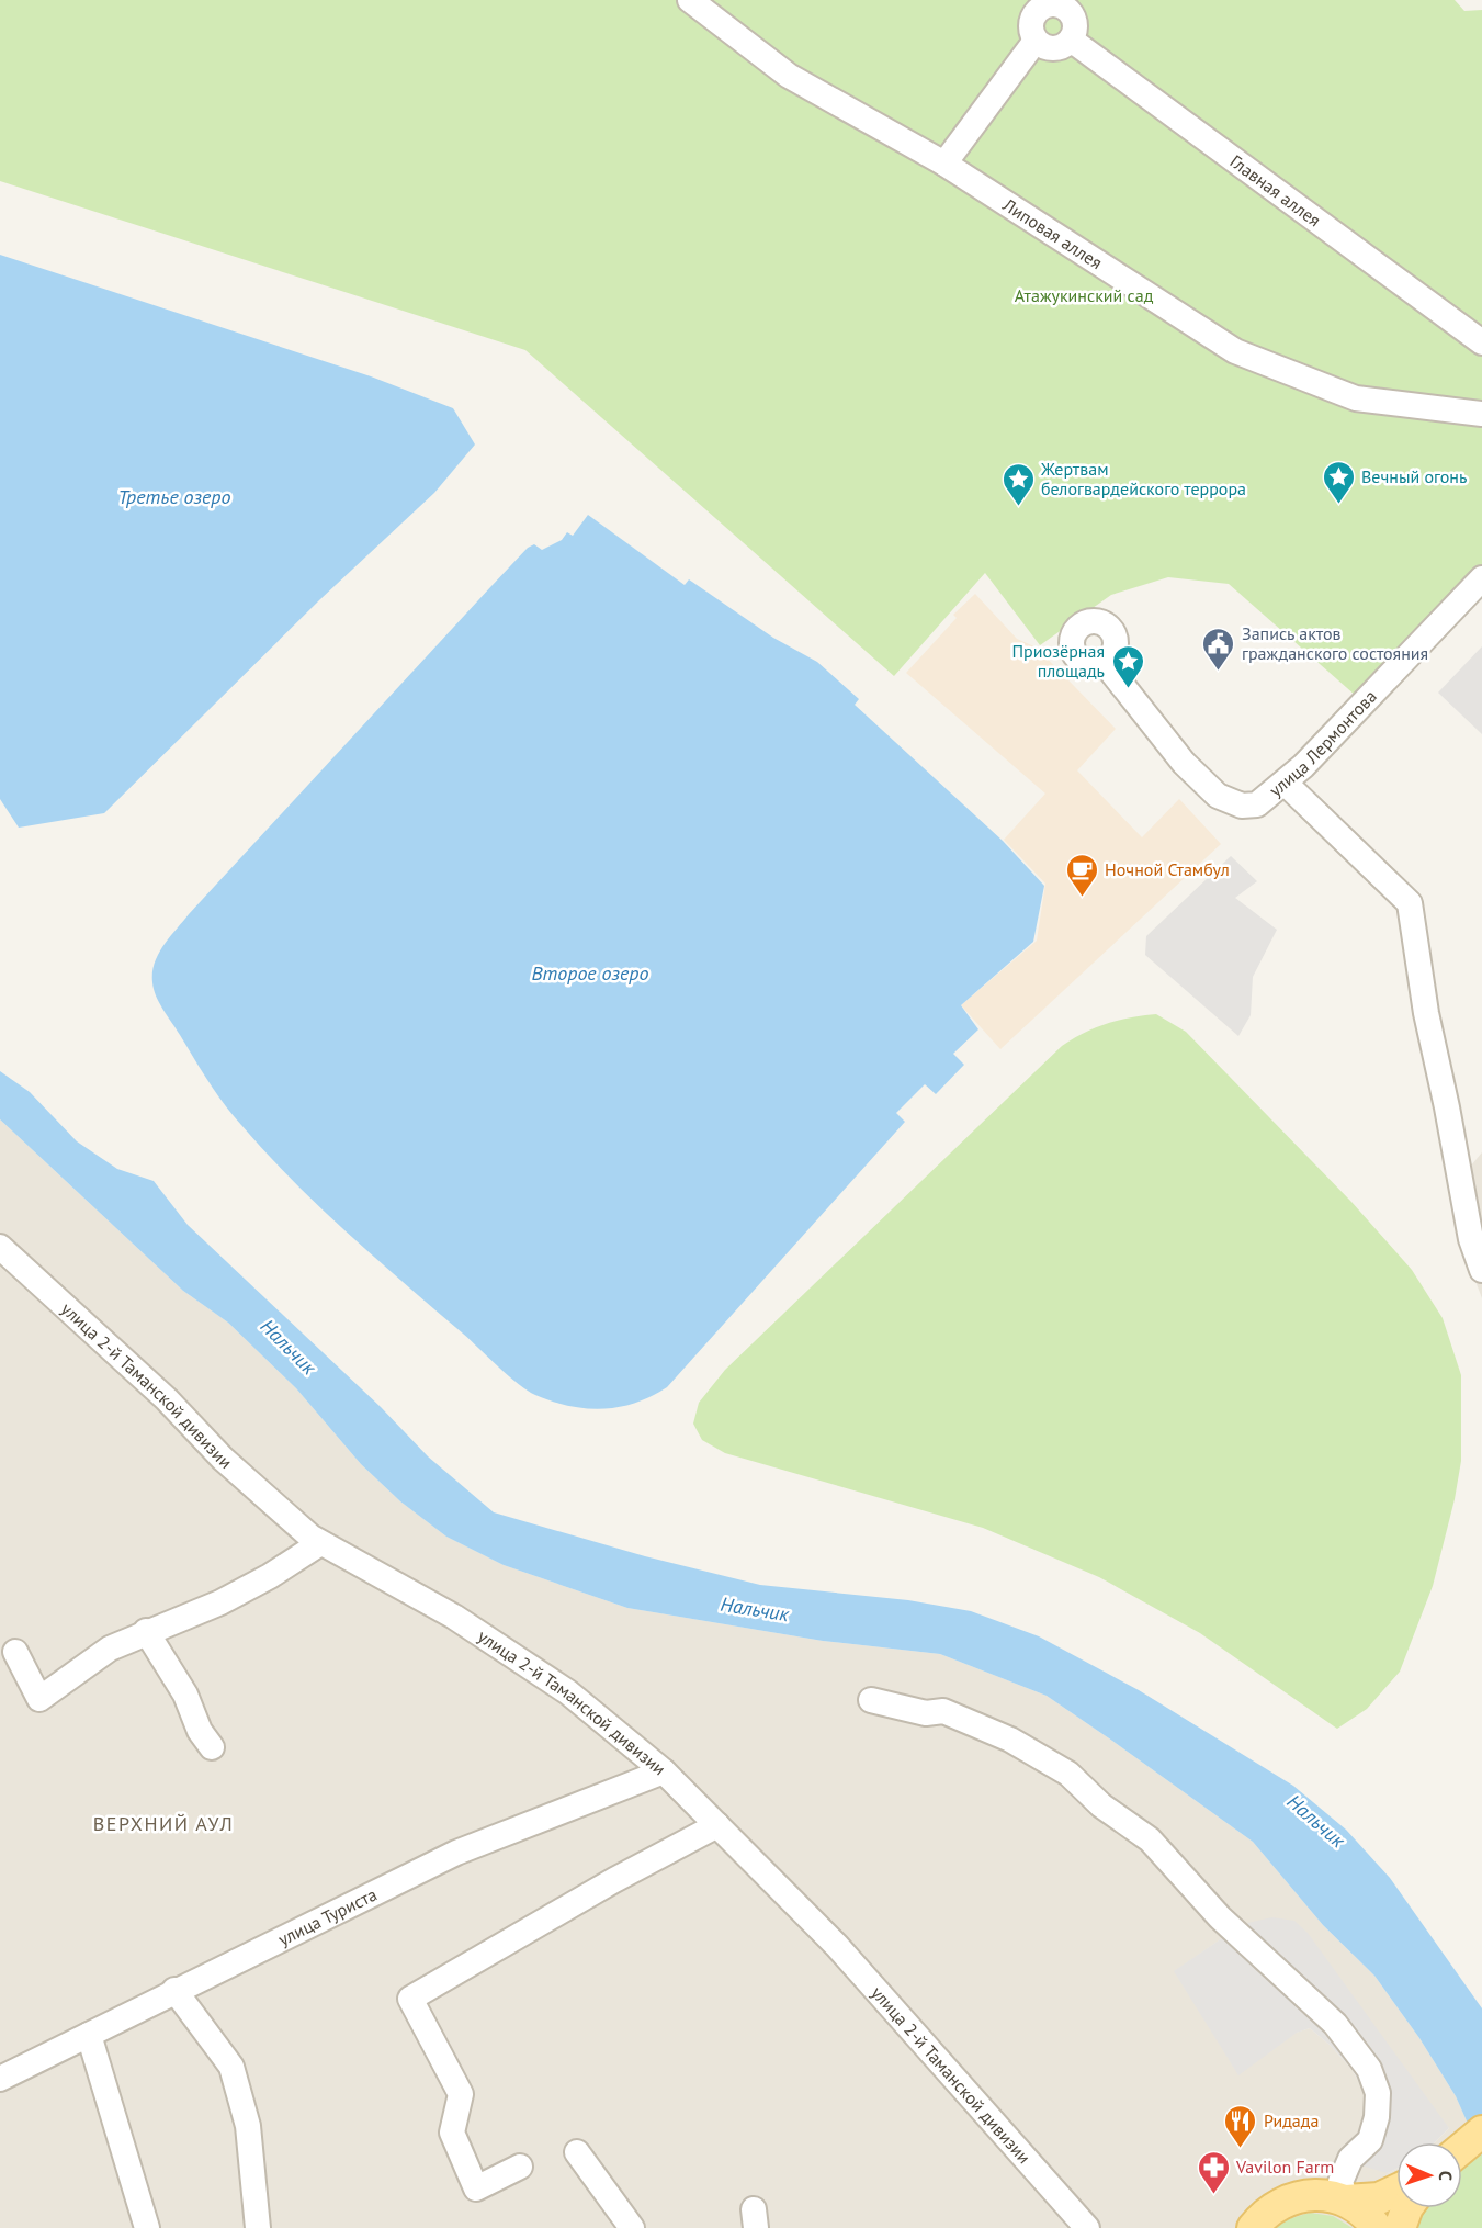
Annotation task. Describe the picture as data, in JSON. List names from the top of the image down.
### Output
{
  "streets": {
    "street": [
      "Главная аллея",
      "Липовая аллея",
      "улица Лермонтова",
      "улица 2-й Таманской дивизии",
      "улица Туриста"
    ]
  },
  "crossings": [
    ["улица 2-й Таманской дивизии", "улица Туриста"]
  ],
  "districts": ["ВЕРХНИЙ АУЛ"],
  "water": ["Третье озеро", "Второе озеро", "Нальчик"],
  "parks": ["Атажукинский сад"],
  "places": {
    "place": ["Вечный огонь", "Жертвам белогвардейского террора", "Приозёрная площадь"],
    "public building": ["Запись актов гражданского состояния"],
    "cafe": ["Ночной Стамбул"],
    "restaurant": ["Ридада"],
    "pharmacy": ["Vavilon Farm"]
  },
  "north": "right"
}
